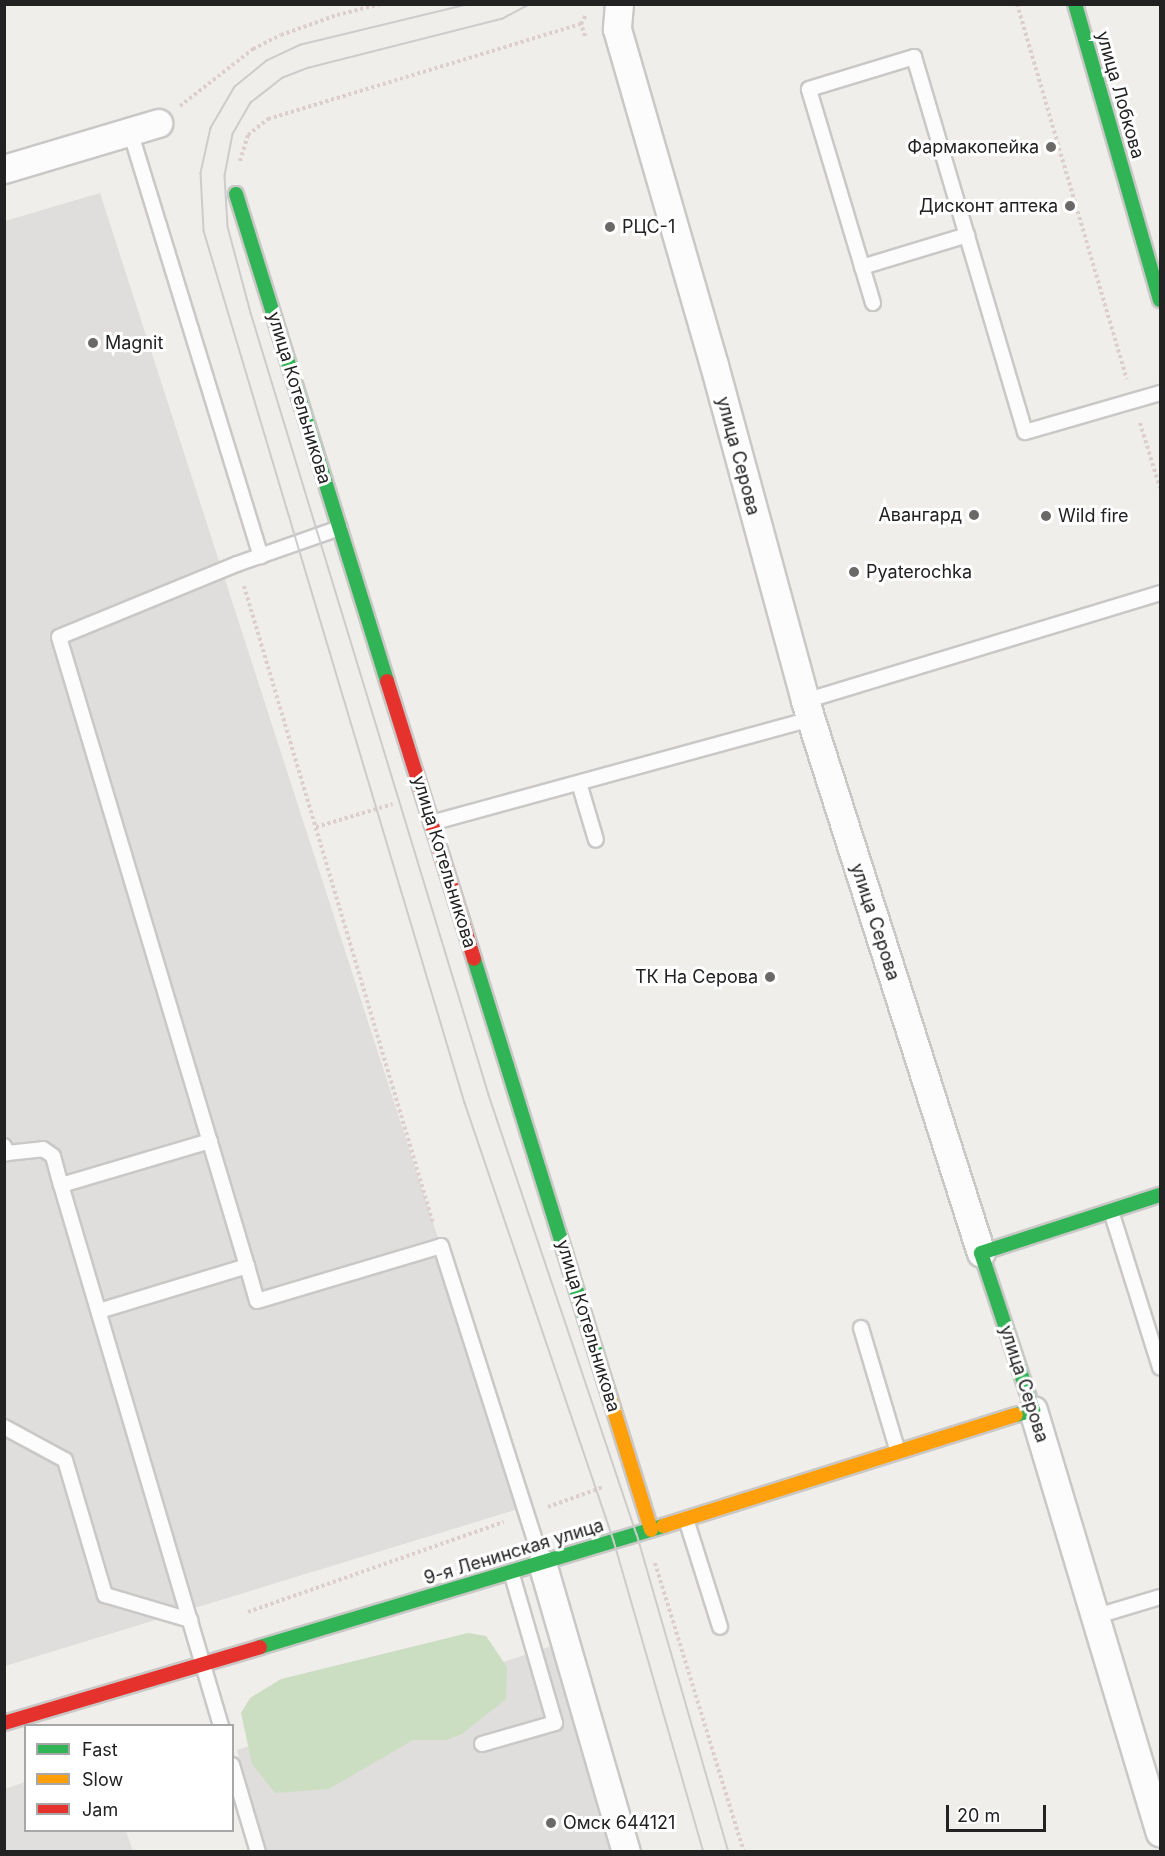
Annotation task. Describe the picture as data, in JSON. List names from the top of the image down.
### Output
{
  "streets": {
    "street": [
      "улица Лобкова",
      "улица Котельникова",
      "улица Серова",
      "9-я Ленинская улица"
    ]
  },
  "crossings": [
    ["улица Котельникова", "9-я Ленинская улица"],
    ["улица Серова", "9-я Ленинская улица"]
  ],
  "places": [
    "Фармакопейка",
    "Дисконт аптека",
    "РЦС-1",
    "Magnit",
    "Авангард",
    "Wild fire",
    "Pyaterochka",
    "ТК На Серова",
    "Омск 644121"
  ],
  "legend": ["Fast", "Slow", "Jam"],
  "scale_bar": "20 m"
}
